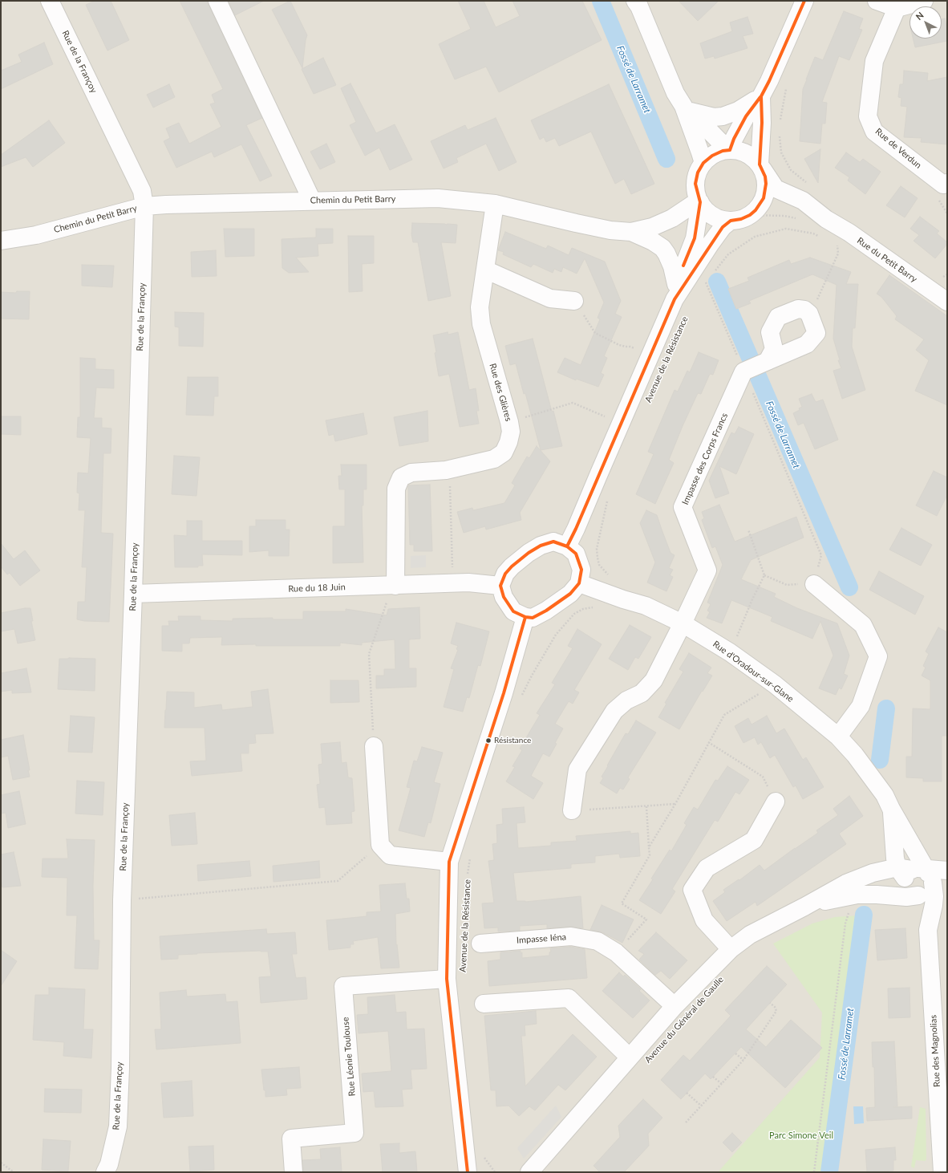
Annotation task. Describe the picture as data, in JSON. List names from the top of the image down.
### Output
{
  "streets": {
    "street": [
      "Rue de la Françoy",
      "Rue de Verdun",
      "Chemin du Petit Barry",
      "Rue du Petit Barry",
      "Avenue de la Résistance",
      "Rue des Glières",
      "Impasse des Corps Francs",
      "Rue du 18 Juin",
      "Rue d'Oradour-sur-Glane",
      "Impasse Iéna",
      "Avenue du Général de Gaulle",
      "Rue des Magnolias",
      "Rue Léonie Toulouse"
    ]
  },
  "crossings": [
    ["Rue de la Françoy", "Chemin du Petit Barry"],
    ["Rue de la Françoy", "Rue du 18 Juin"],
    ["Chemin du Petit Barry", "Rue du Petit Barry"],
    ["Chemin du Petit Barry", "Avenue de la Résistance"],
    ["Chemin du Petit Barry", "Rue des Glières"],
    ["Rue du Petit Barry", "Avenue de la Résistance"],
    ["Avenue de la Résistance", "Rue du 18 Juin"],
    ["Avenue de la Résistance", "Rue d'Oradour-sur-Glane"],
    ["Avenue de la Résistance", "Rue Léonie Toulouse"],
    ["Rue des Glières", "Rue du 18 Juin"],
    ["Impasse des Corps Francs", "Rue d'Oradour-sur-Glane"],
    ["Rue du 18 Juin", "Rue d'Oradour-sur-Glane"],
    ["Rue d'Oradour-sur-Glane", "Avenue du Général de Gaulle"],
    ["Rue d'Oradour-sur-Glane", "Rue des Magnolias"],
    ["Impasse Iéna", "Avenue du Général de Gaulle"],
    ["Avenue du Général de Gaulle", "Rue des Magnolias"]
  ],
  "water": ["Fossé de Larramet"],
  "parks": ["Parc Simone Veil"],
  "places": ["Résistance"],
  "north": "top left"
}
